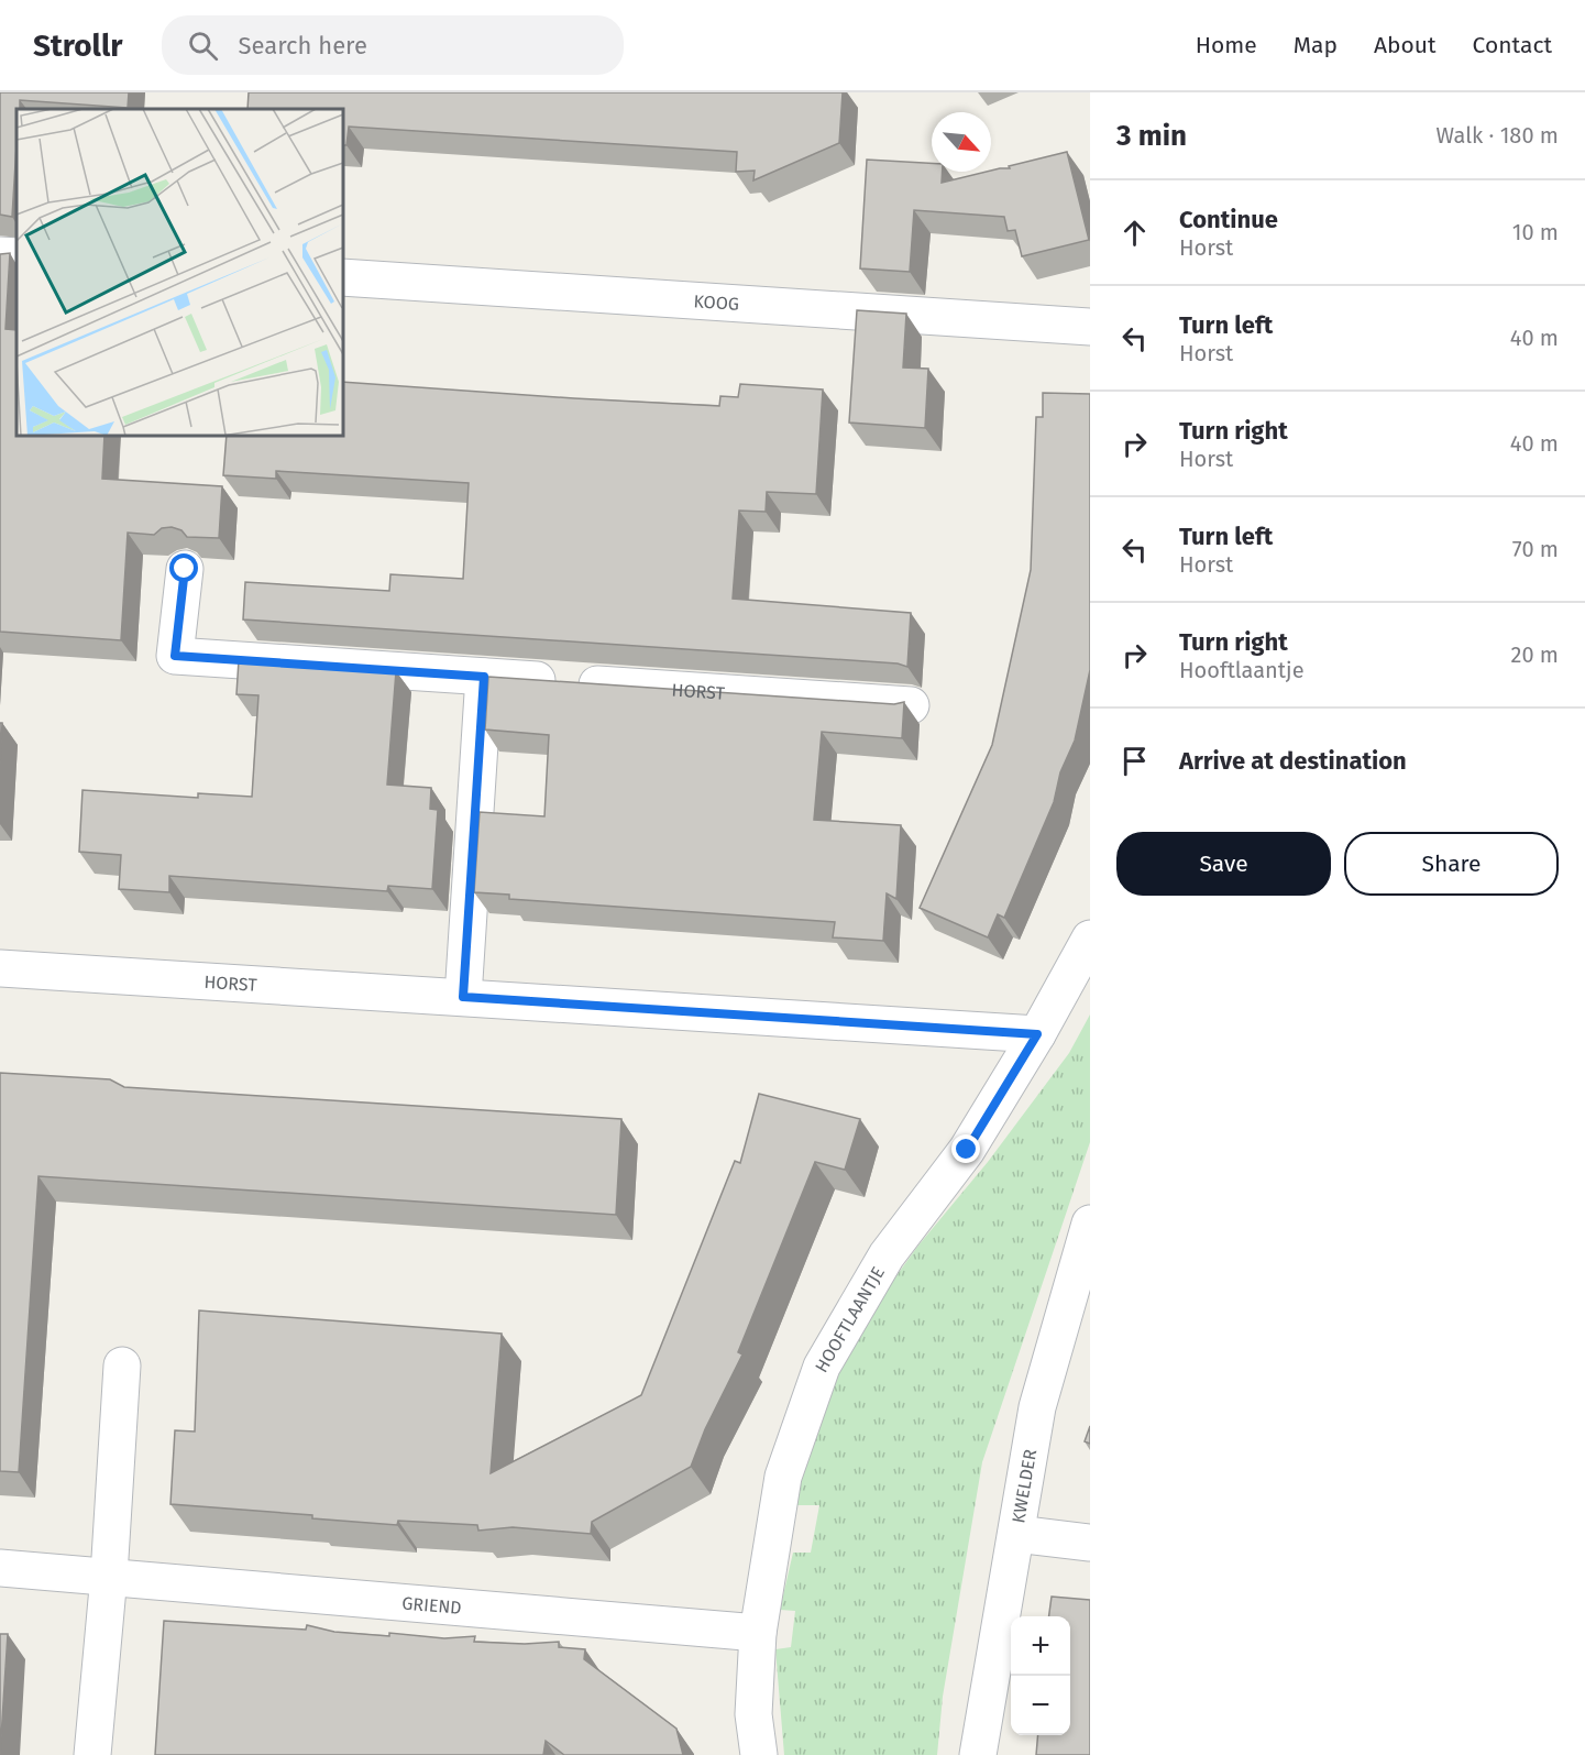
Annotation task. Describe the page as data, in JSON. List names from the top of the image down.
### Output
{
  "streets": {
    "street": [
      "KOOG",
      "HORST",
      "HOOFTLAANTJE",
      "KWELDER",
      "GRIEND"
    ]
  },
  "crossings": [
    ["HORST", "HOOFTLAANTJE"],
    ["HOOFTLAANTJE", "GRIEND"]
  ],
  "north": "bottom right",
  "page": {
    "header": "Strollr",
    "search": "Search here",
    "nav": [
      "Home",
      "Map",
      "About",
      "Contact"
    ],
    "heading": ["3 min", "Walk · 180 m"],
    "list": [
      ["Continue", "Horst", "10 m"],
      ["Turn left", "Horst", "40 m"],
      ["Turn right", "Horst", "40 m"],
      ["Turn left", "Horst", "70 m"],
      ["Turn right", "Hooftlaantje", "20 m"],
      "Arrive at destination"
    ],
    "buttons": ["Save", "Share"],
    "map_buttons": ["+", "−"]
  }
}
